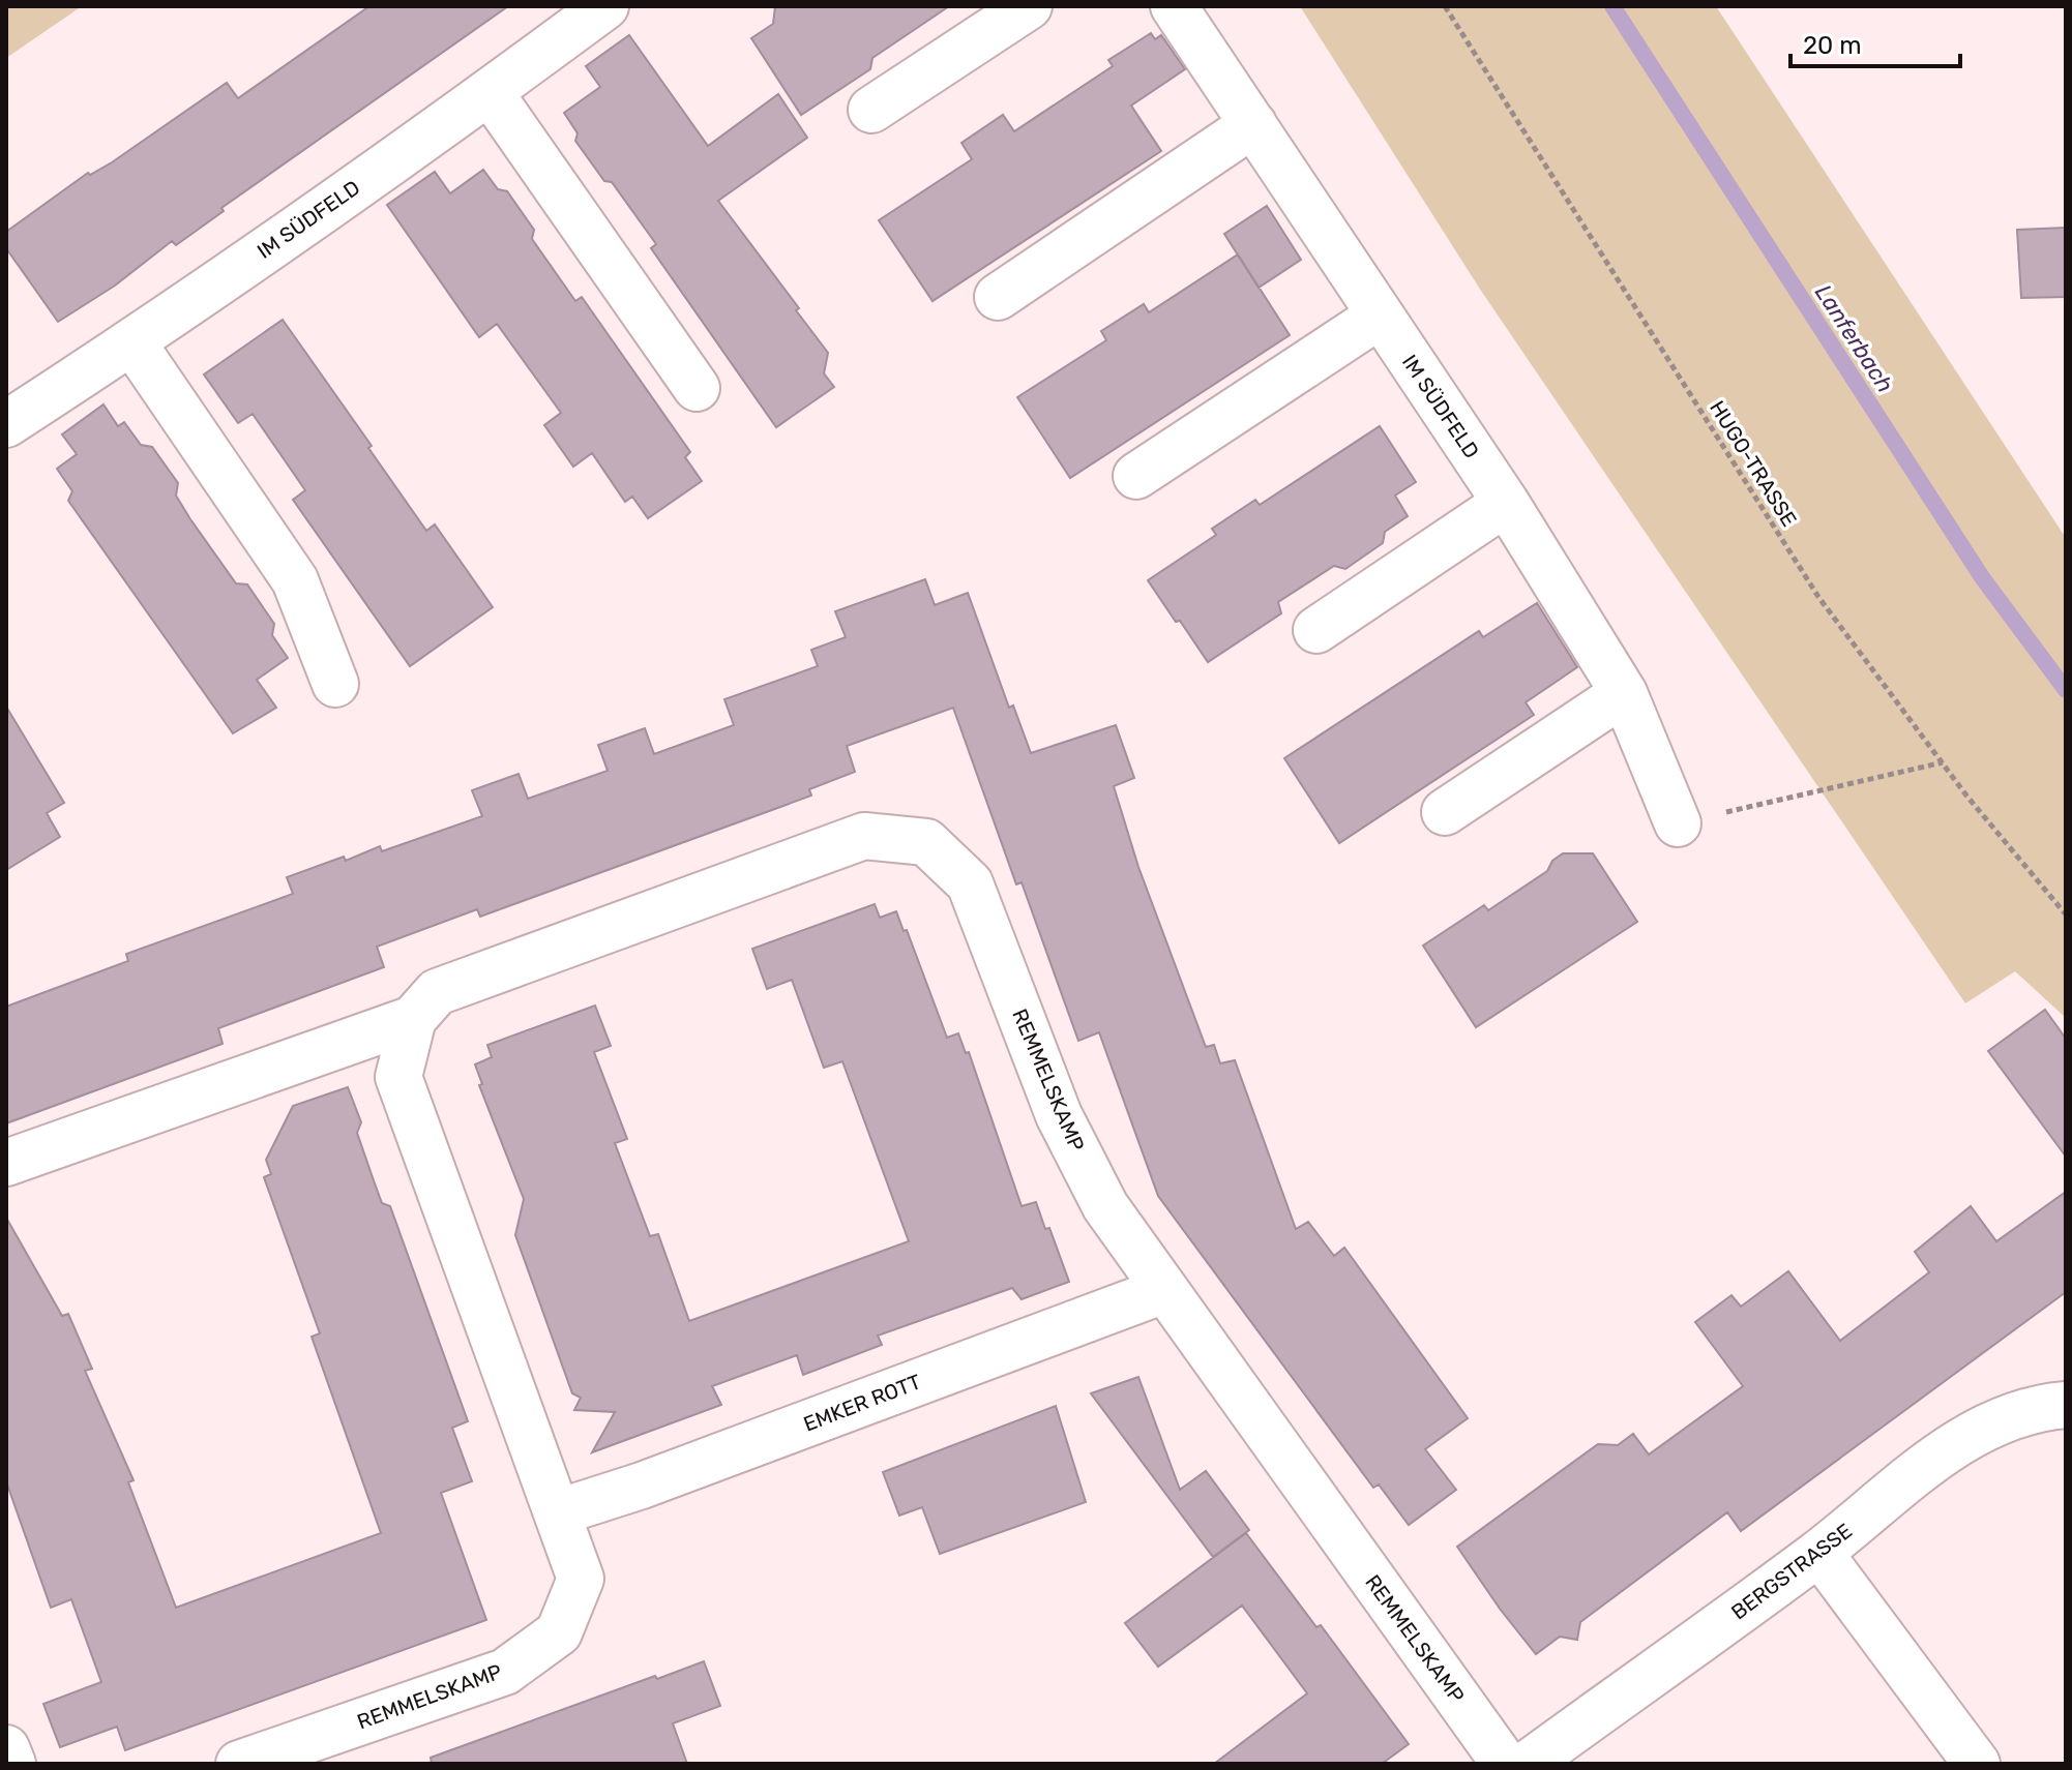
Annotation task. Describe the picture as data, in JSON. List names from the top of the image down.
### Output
{
  "streets": {
    "street": [
      "IM SÜDFELD",
      "REMMELSKAMP",
      "EMKER ROTT",
      "BERGSTRASSE"
    ],
    "path": ["HUGO-TRASSE"]
  },
  "crossings": [
    ["REMMELSKAMP", "EMKER ROTT"]
  ],
  "water": ["Lanferbach"],
  "scale_bar": "20 m"
}
